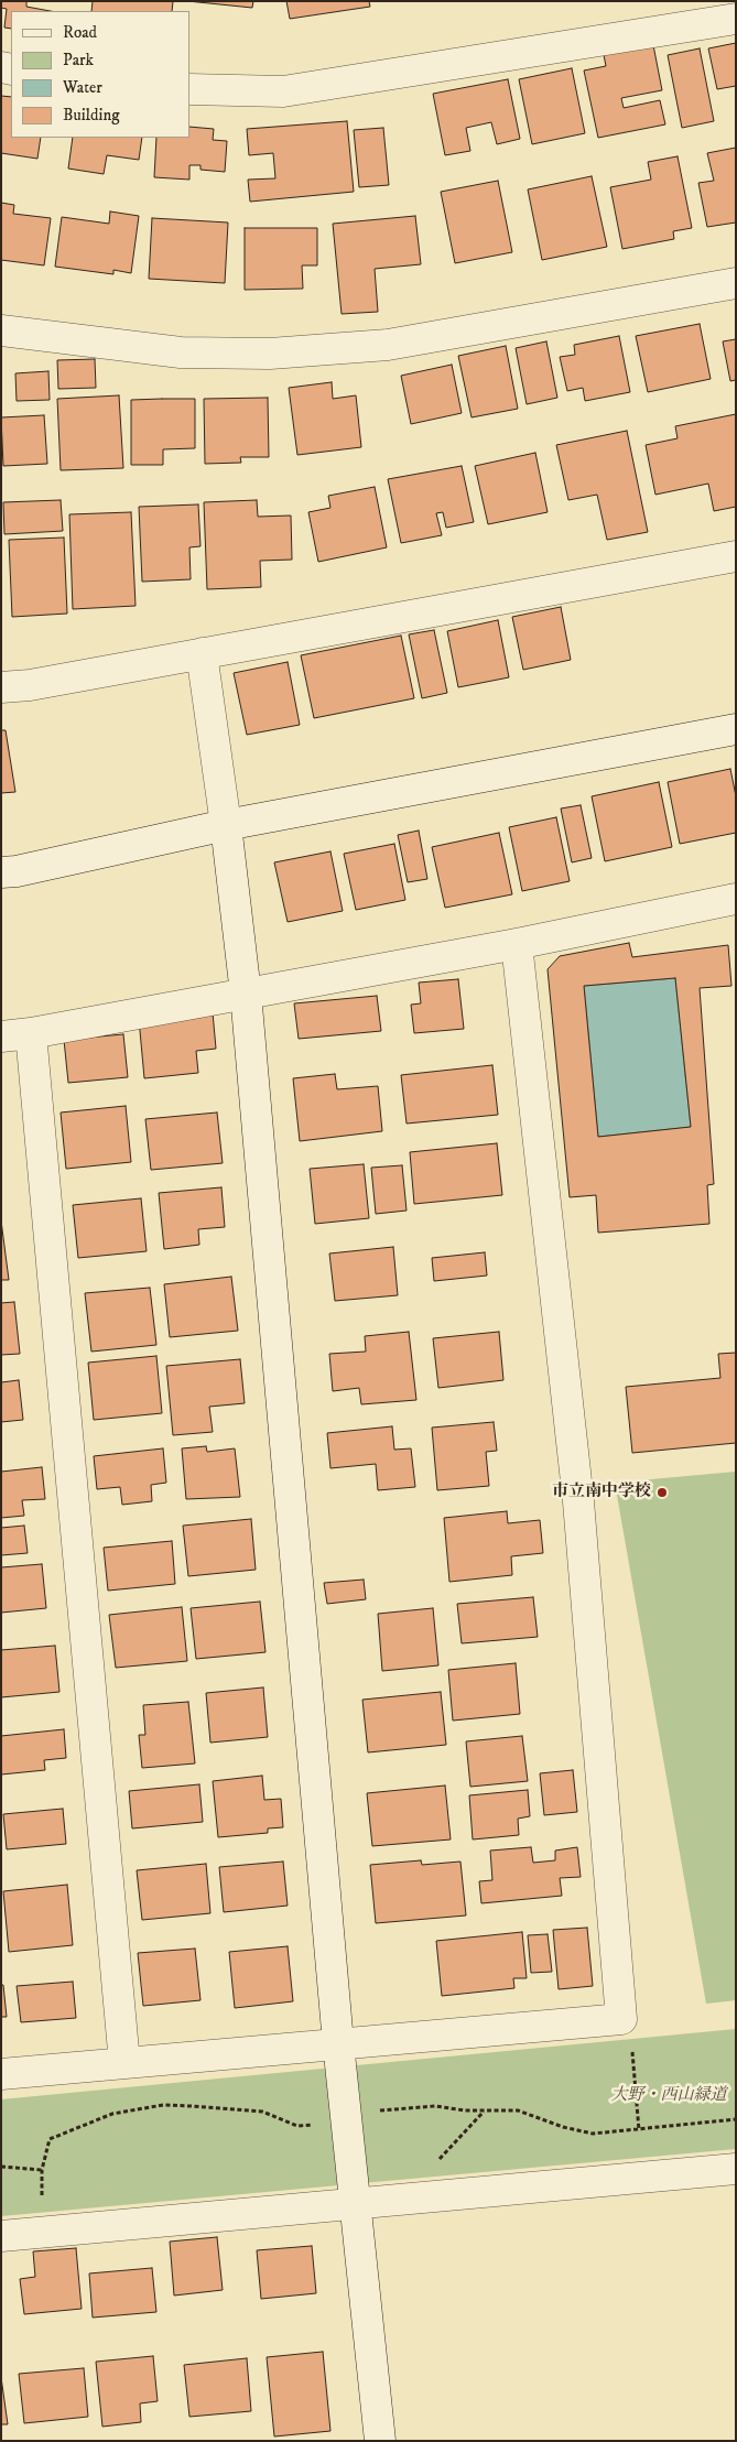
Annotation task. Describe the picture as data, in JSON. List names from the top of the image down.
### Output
{
  "parks": ["大野・西山緑道"],
  "places": ["市立南中学校"],
  "legend": [
    "Road",
    "Park",
    "Water",
    "Building"
  ]
}
